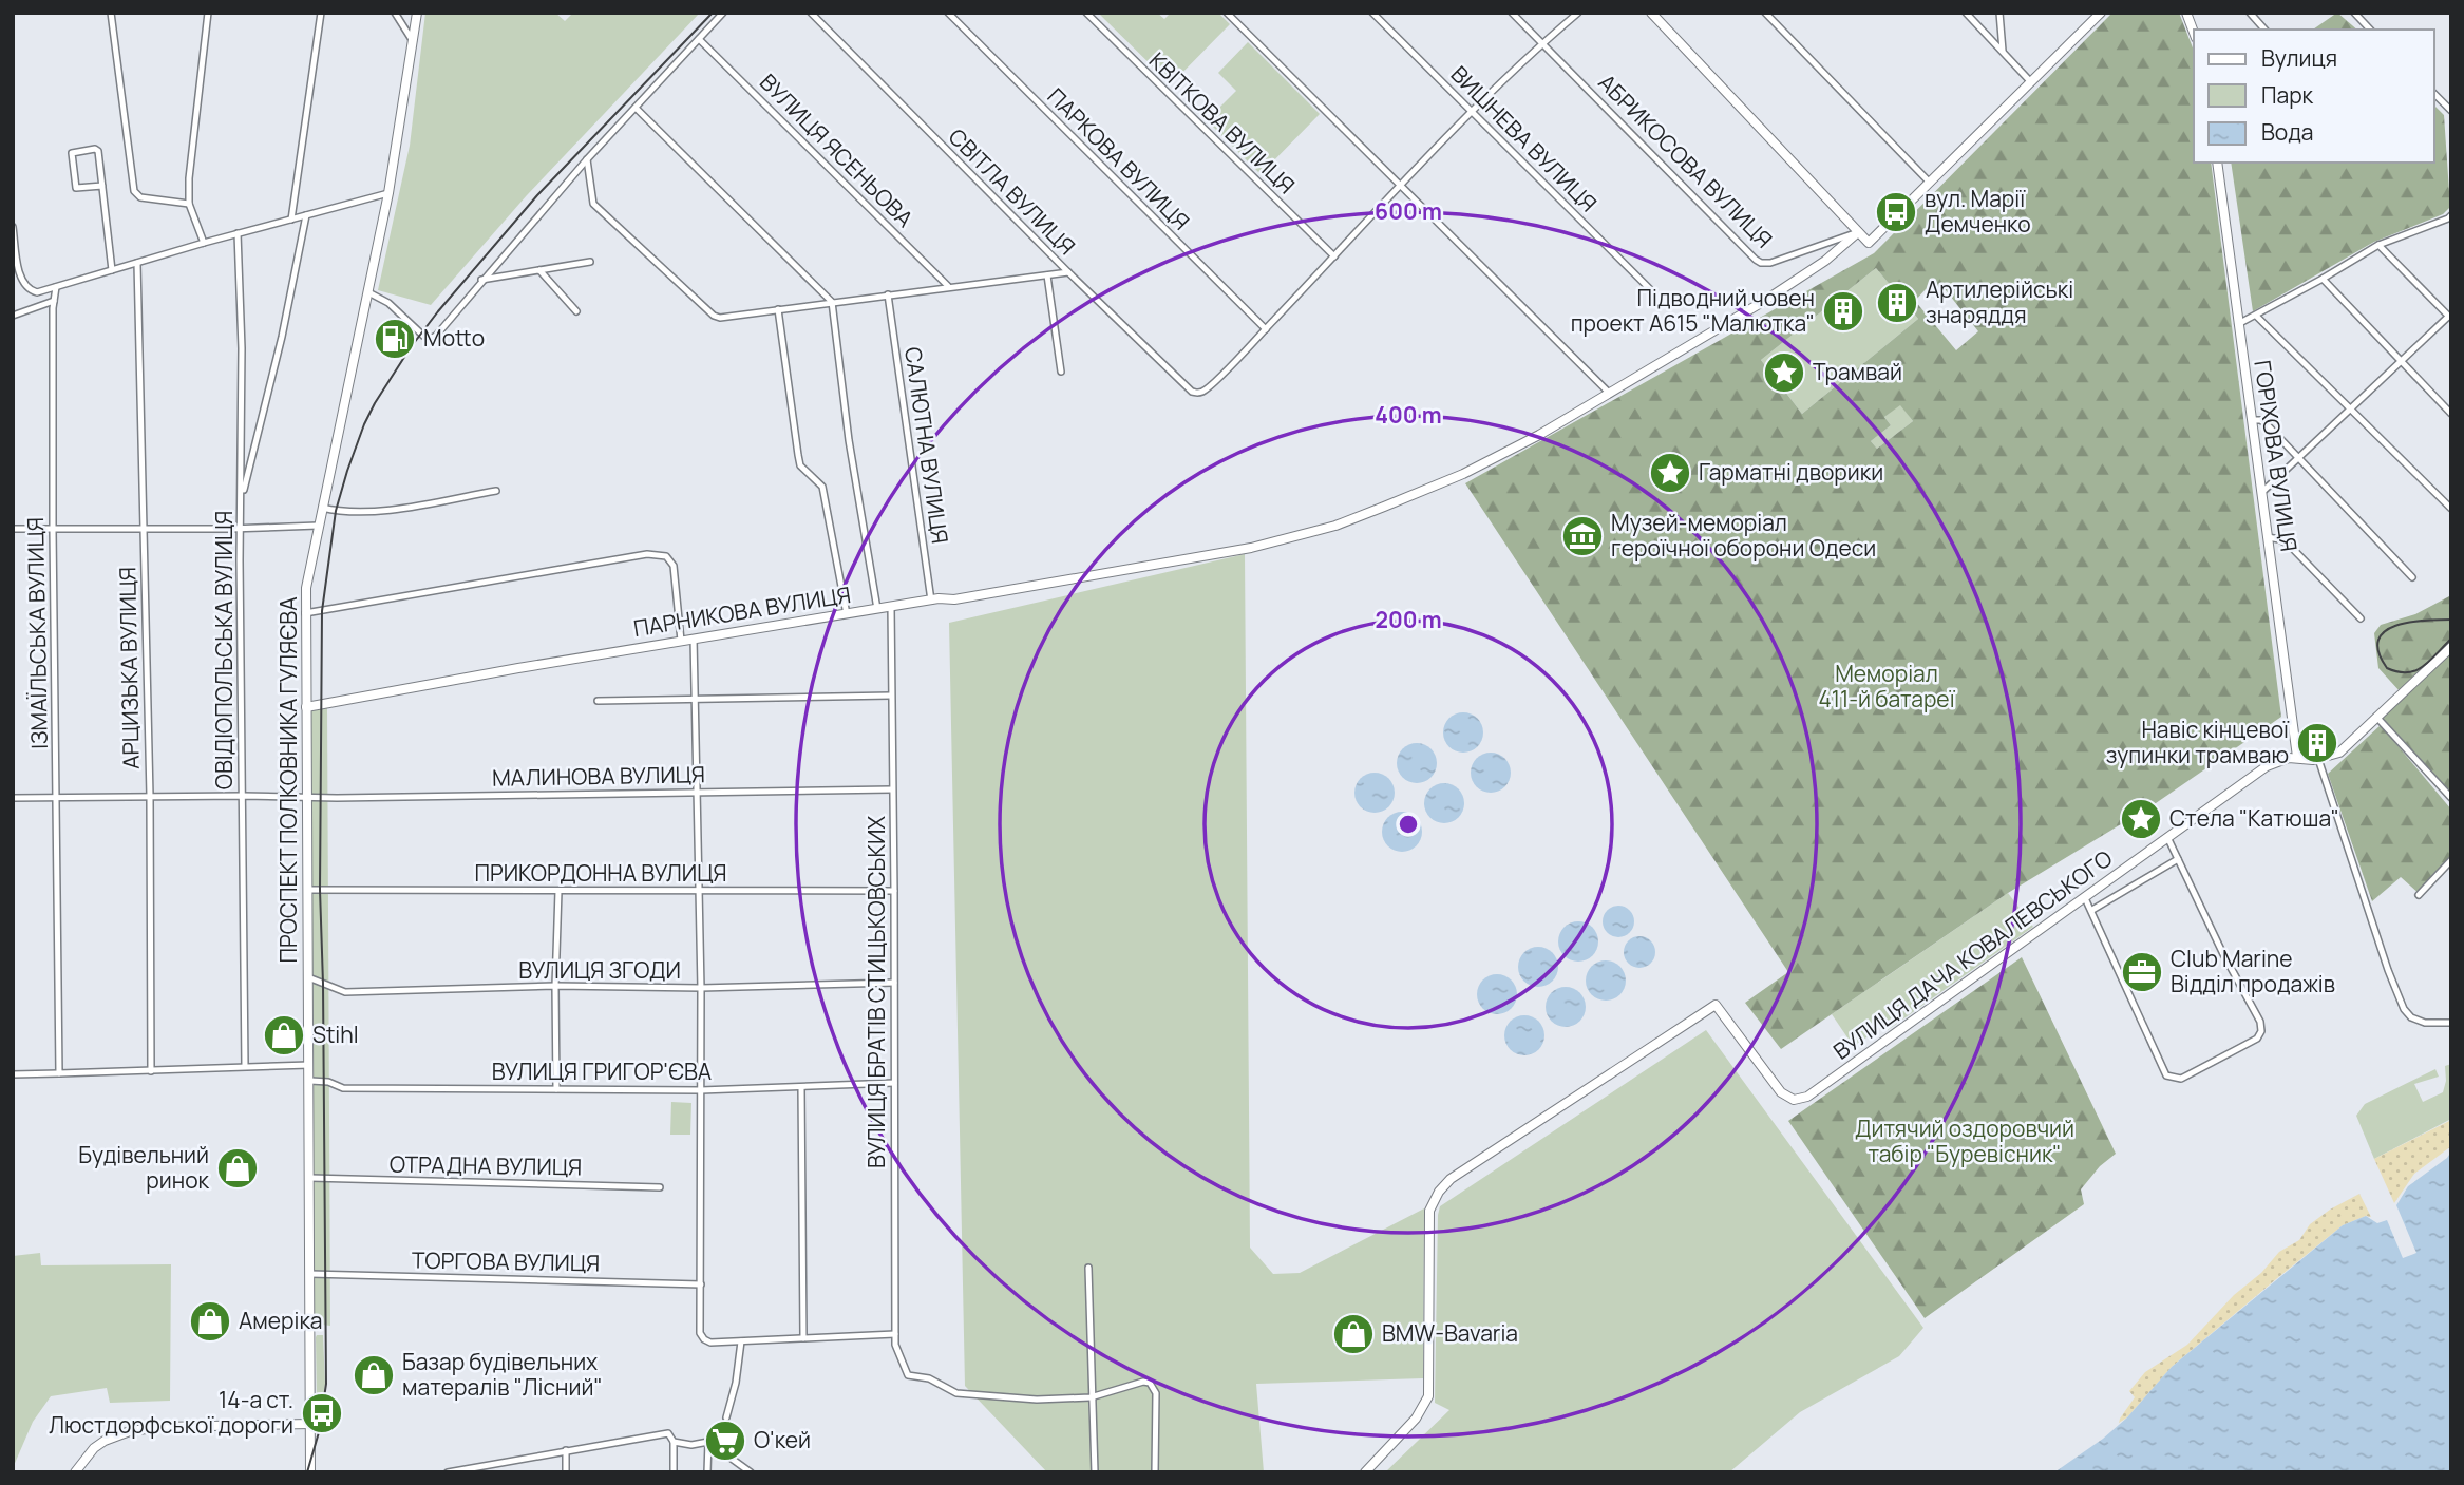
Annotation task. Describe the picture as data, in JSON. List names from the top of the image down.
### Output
{
  "streets": {
    "street": [
      "КВІТКОВА ВУЛИЦЯ",
      "ВИШНЕВА ВУЛИЦЯ",
      "ВУЛИЦЯ ЯСЕНЬОВА",
      "ПАРКОВА ВУЛИЦЯ",
      "АБРИКОСОВА ВУЛИЦЯ",
      "СВІТЛА ВУЛИЦЯ",
      "САЛЮТНА ВУЛИЦЯ",
      "ГОРІХОВА ВУЛИЦЯ",
      "ПАРНИКОВА ВУЛИЦЯ",
      "ІЗМАЇЛЬСЬКА ВУЛИЦЯ",
      "ОВІДІОПОЛЬСЬКА ВУЛИЦЯ",
      "АРЦИЗЬКА ВУЛИЦЯ",
      "МАЛИНОВА ВУЛИЦЯ",
      "ПРОСПЕКТ ПОЛКОВНИКА ГУЛЯЄВА",
      "ПРИКОРДОННА ВУЛИЦЯ",
      "ВУЛИЦЯ ДАЧА КОВАЛЕВСЬКОГО",
      "ВУЛИЦЯ ЗГОДИ",
      "ВУЛИЦЯ БРАТІВ СТИЦЬКОВСЬКИХ",
      "ВУЛИЦЯ ГРИГОР'ЄВА",
      "ОТРАДНА ВУЛИЦЯ",
      "ТОРГОВА ВУЛИЦЯ"
    ]
  },
  "crossings": [
    ["ПАРКОВА ВУЛИЦЯ", "СВІТЛА ВУЛИЦЯ"],
    ["АБРИКОСОВА ВУЛИЦЯ", "ПАРНИКОВА ВУЛИЦЯ"],
    ["САЛЮТНА ВУЛИЦЯ", "ПАРНИКОВА ВУЛИЦЯ"],
    ["ГОРІХОВА ВУЛИЦЯ", "ВУЛИЦЯ ДАЧА КОВАЛЕВСЬКОГО"],
    ["ПАРНИКОВА ВУЛИЦЯ", "ПРОСПЕКТ ПОЛКОВНИКА ГУЛЯЄВА"],
    ["ПАРНИКОВА ВУЛИЦЯ", "ВУЛИЦЯ БРАТІВ СТИЦЬКОВСЬКИХ"],
    ["ІЗМАЇЛЬСЬКА ВУЛИЦЯ", "МАЛИНОВА ВУЛИЦЯ"],
    ["ОВІДІОПОЛЬСЬКА ВУЛИЦЯ", "МАЛИНОВА ВУЛИЦЯ"],
    ["АРЦИЗЬКА ВУЛИЦЯ", "МАЛИНОВА ВУЛИЦЯ"],
    ["МАЛИНОВА ВУЛИЦЯ", "ПРОСПЕКТ ПОЛКОВНИКА ГУЛЯЄВА"],
    ["МАЛИНОВА ВУЛИЦЯ", "ВУЛИЦЯ БРАТІВ СТИЦЬКОВСЬКИХ"],
    ["ПРОСПЕКТ ПОЛКОВНИКА ГУЛЯЄВА", "ПРИКОРДОННА ВУЛИЦЯ"],
    ["ПРОСПЕКТ ПОЛКОВНИКА ГУЛЯЄВА", "ВУЛИЦЯ ЗГОДИ"],
    ["ПРОСПЕКТ ПОЛКОВНИКА ГУЛЯЄВА", "ВУЛИЦЯ ГРИГОР'ЄВА"],
    ["ПРОСПЕКТ ПОЛКОВНИКА ГУЛЯЄВА", "ОТРАДНА ВУЛИЦЯ"],
    ["ПРОСПЕКТ ПОЛКОВНИКА ГУЛЯЄВА", "ТОРГОВА ВУЛИЦЯ"],
    ["ПРИКОРДОННА ВУЛИЦЯ", "ВУЛИЦЯ БРАТІВ СТИЦЬКОВСЬКИХ"],
    ["ВУЛИЦЯ ЗГОДИ", "ВУЛИЦЯ БРАТІВ СТИЦЬКОВСЬКИХ"],
    ["ВУЛИЦЯ БРАТІВ СТИЦЬКОВСЬКИХ", "ВУЛИЦЯ ГРИГОР'ЄВА"]
  ],
  "parks": ["Меморіал 411-й батареї", "Дитячий оздоровчий табір \"Буревісник\""],
  "places": {
    "bus stop": ["вул. Марії Демченко", "14-а ст. Люстдорфської дороги"],
    "building": ["Артилерійські знаряддя", "Підводний човен проект А615 \"Малютка\"", "Навіс кінцевої зупинки трамваю"],
    "fuel station": ["Motto"],
    "place": ["Трамвай", "Гарматні дворики", "Стела \"Катюша\""],
    "museum": ["Музей-меморіал героїчної оборони Одеси"],
    "office": ["Club Marine Відділ продажів"],
    "shop": [
      "Stihl",
      "Будівельний ринок",
      "Амеріка",
      "BMW-Bavaria",
      "Базар будівельних матералів \"Лісний\""
    ],
    "supermarket": ["О'кей"]
  },
  "legend": ["Вулиця", "Парк", "Вода"],
  "rings": ["600 m", "400 m", "200 m"]
}
